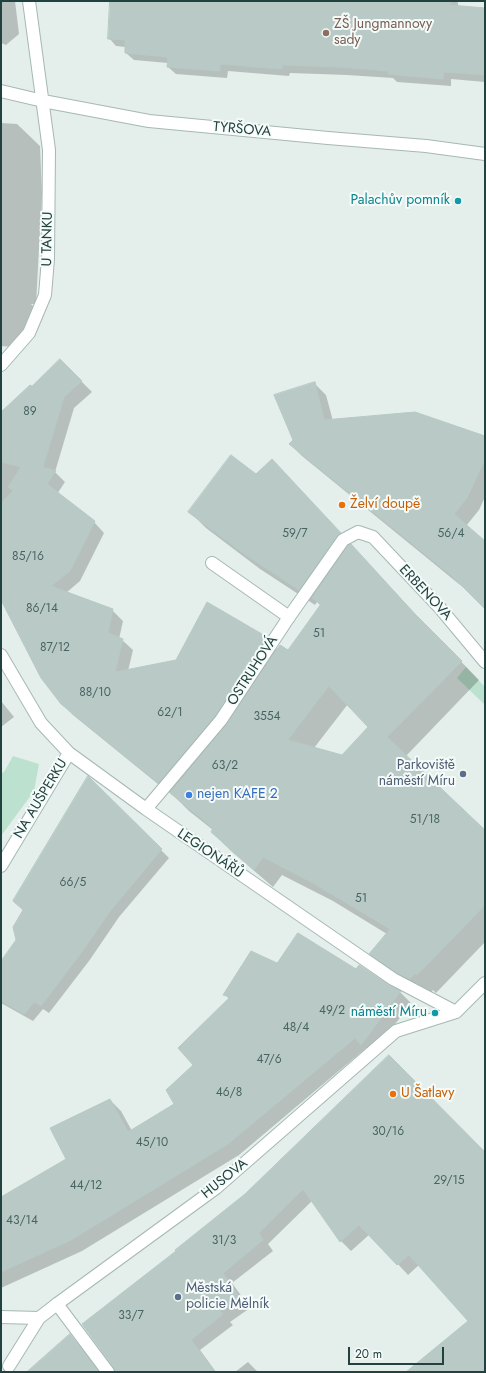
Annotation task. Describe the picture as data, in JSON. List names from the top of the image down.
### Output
{
  "streets": {
    "street": [
      "TYRŠOVA",
      "U TANKU",
      "ERBENOVA",
      "OSTRUHOVÁ",
      "NA AUŠPERKU",
      "LEGIONÁŘŮ",
      "HUSOVA"
    ]
  },
  "crossings": [
    ["TYRŠOVA", "U TANKU"],
    ["ERBENOVA", "OSTRUHOVÁ"],
    ["OSTRUHOVÁ", "LEGIONÁŘŮ"],
    ["NA AUŠPERKU", "LEGIONÁŘŮ"],
    ["LEGIONÁŘŮ", "HUSOVA"]
  ],
  "places": [
    "ZŠ Jungmannovy sady",
    "Palachův pomník",
    "Želví doupě",
    "Parkoviště náměstí Míru",
    "nejen KAFE 2",
    "náměstí Míru",
    "U Šatlavy",
    "Městská policie Mělník"
  ],
  "house_numbers": [
    "89",
    "59/7",
    "56/4",
    "85/16",
    "86/14",
    "51",
    "87/12",
    "88/10",
    "62/1",
    "3554",
    "63/2",
    "51/18",
    "66/5",
    "51",
    "49/2",
    "48/4",
    "47/6",
    "46/8",
    "30/16",
    "45/10",
    "29/15",
    "44/12",
    "43/14",
    "31/3",
    "33/7"
  ],
  "scale_bar": "20 m"
}
